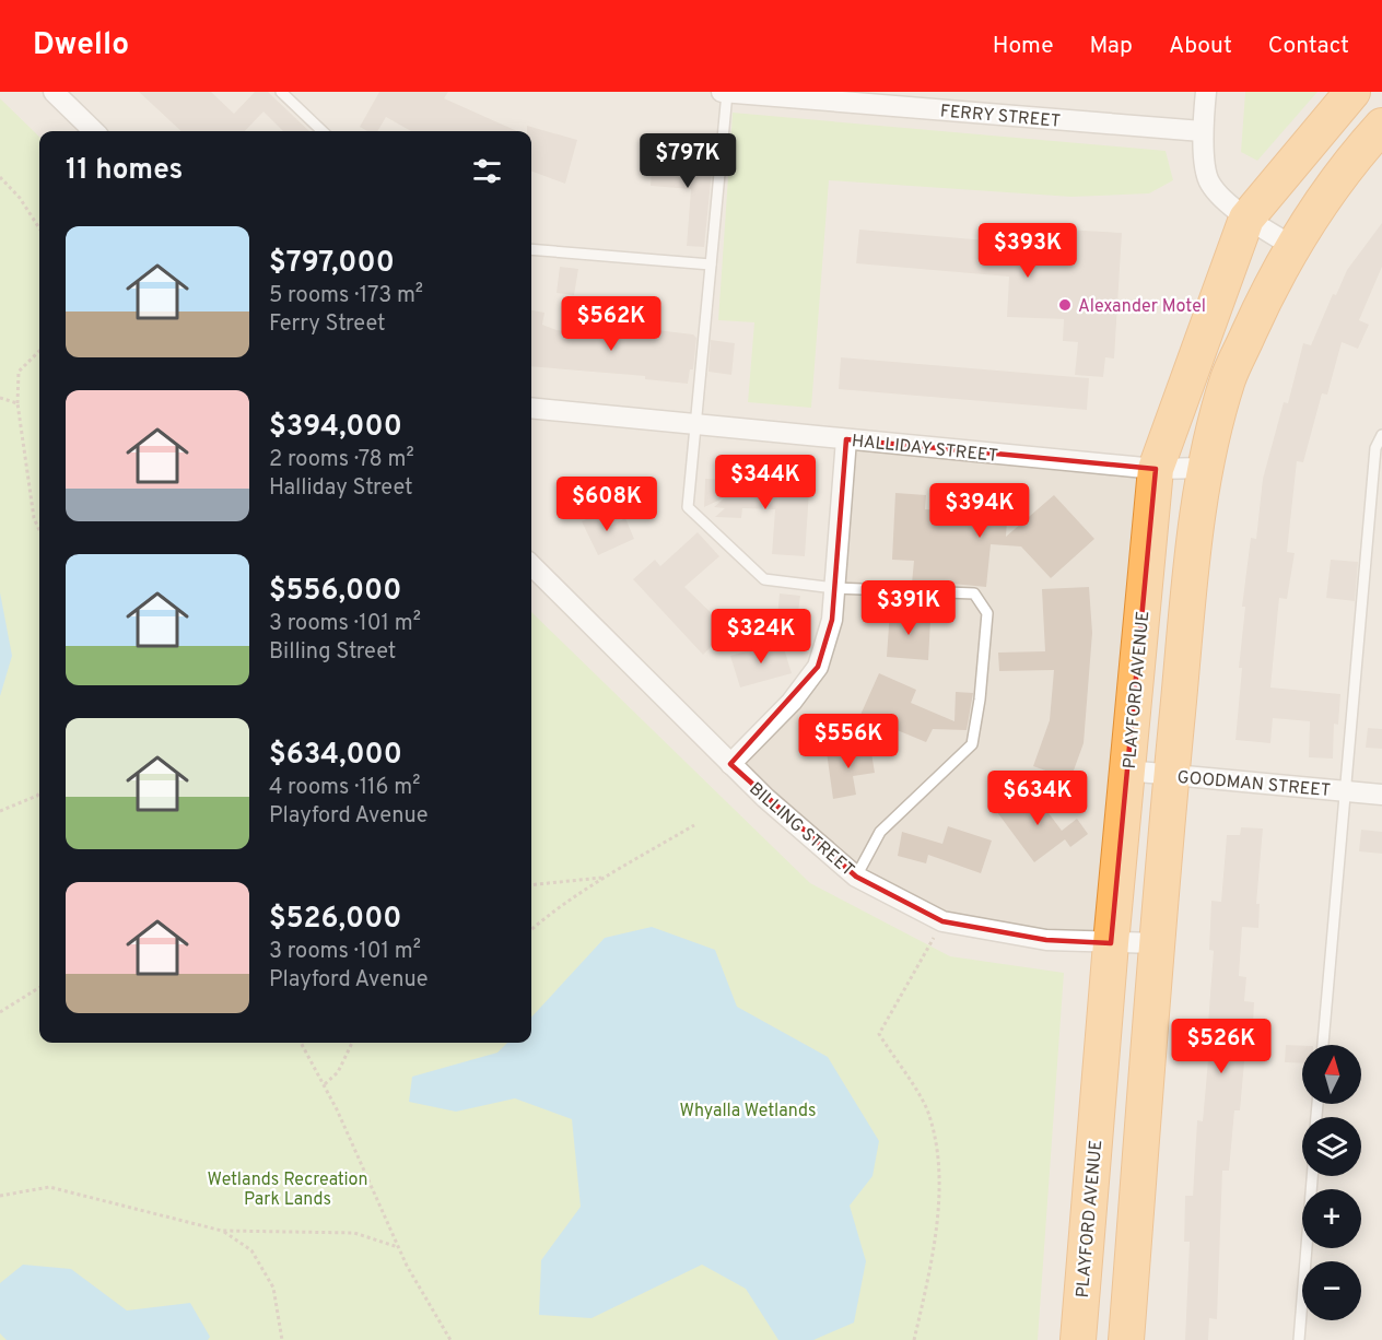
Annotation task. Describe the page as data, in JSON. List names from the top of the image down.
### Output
{
  "streets": {
    "highway": ["PLAYFORD AVENUE"],
    "street": [
      "FERRY STREET",
      "HALLIDAY STREET",
      "GOODMAN STREET",
      "BILLING STREET"
    ]
  },
  "crossings": [
    ["HALLIDAY STREET", "PLAYFORD AVENUE"],
    ["PLAYFORD AVENUE", "GOODMAN STREET"],
    ["PLAYFORD AVENUE", "BILLING STREET"]
  ],
  "parks": ["Whyalla Wetlands", "Wetlands Recreation Park Lands"],
  "places": ["Alexander Motel"],
  "north": "top",
  "page": {
    "header": "Dwello",
    "nav": [
      "Home",
      "Map",
      "About",
      "Contact"
    ],
    "heading": "11 homes",
    "price": [
      "$797K",
      "$393K",
      "$562K",
      "$344K",
      "$608K",
      "$394K",
      "$391K",
      "$324K",
      "$556K",
      "$634K",
      "$526K"
    ],
    "list": [
      {
        "name": "$797,000",
        "note": "5 rooms · 173 m² · Ferry Street"
      },
      {
        "name": "$394,000",
        "note": "2 rooms · 78 m² · Halliday Street"
      },
      {
        "name": "$556,000",
        "note": "3 rooms · 101 m² · Billing Street"
      },
      {
        "name": "$634,000",
        "note": "4 rooms · 116 m² · Playford Avenue"
      },
      {
        "name": "$526,000",
        "note": "3 rooms · 101 m² · Playford Avenue"
      }
    ],
    "map_buttons": ["+", "−"]
  }
}
